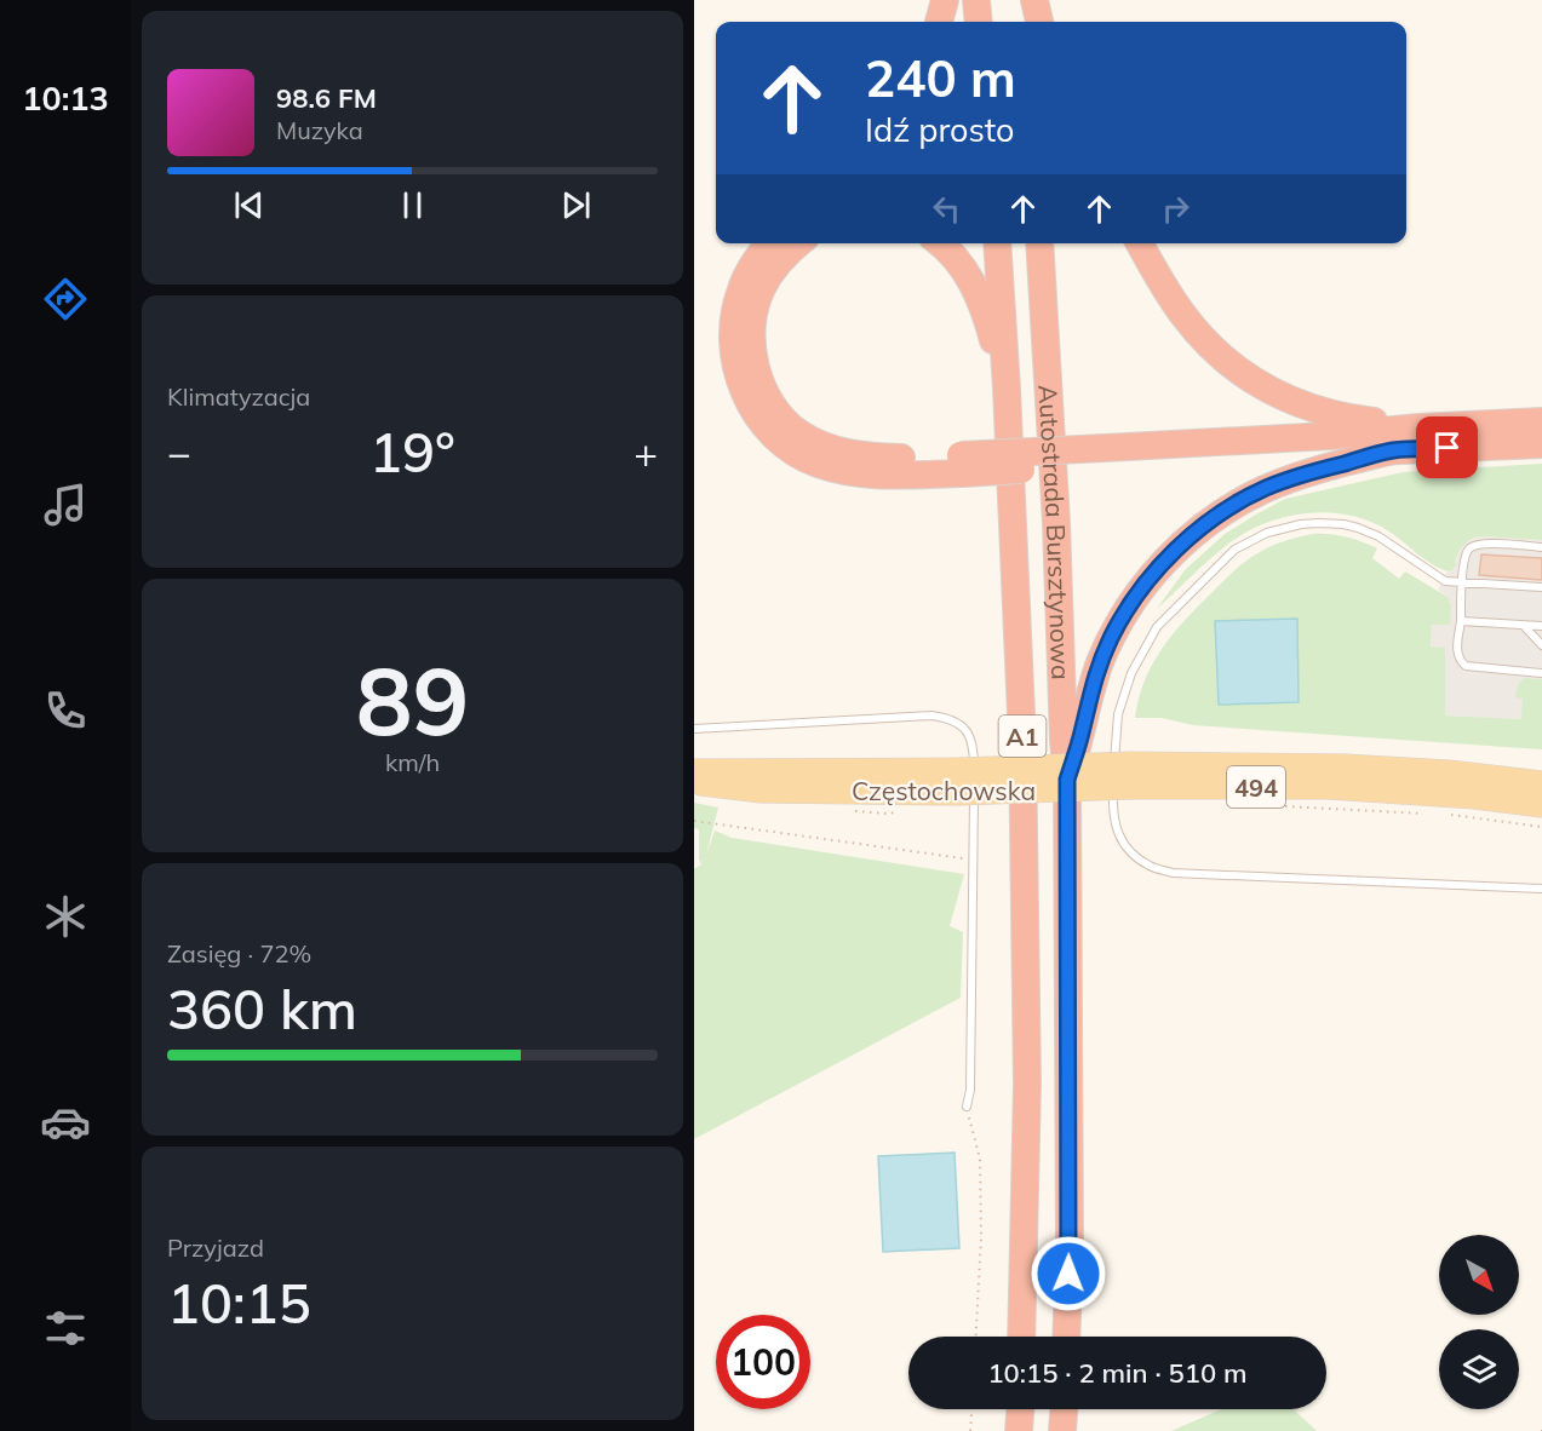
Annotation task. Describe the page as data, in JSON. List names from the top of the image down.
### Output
{
  "streets": {
    "highway": ["Autostrada Bursztynowa", "A1"],
    "main road": ["494", "Częstochowska"]
  },
  "north": "bottom right",
  "page": {
    "tabs": "10:13",
    "turn": ["240 m", "Idź prosto"],
    "song": ["98.6 FM", "Muzyka"],
    "tile": [
      "Klimatyzacja",
      ["89", "km/h"],
      ["Zasięg · 72%", "360 km"],
      ["Przyjazd", "10:15"]
    ],
    "heat": ["−", "19°", "+"],
    "limit": "100",
    "trip": "10:15 · 2 min · 510 m"
  }
}
